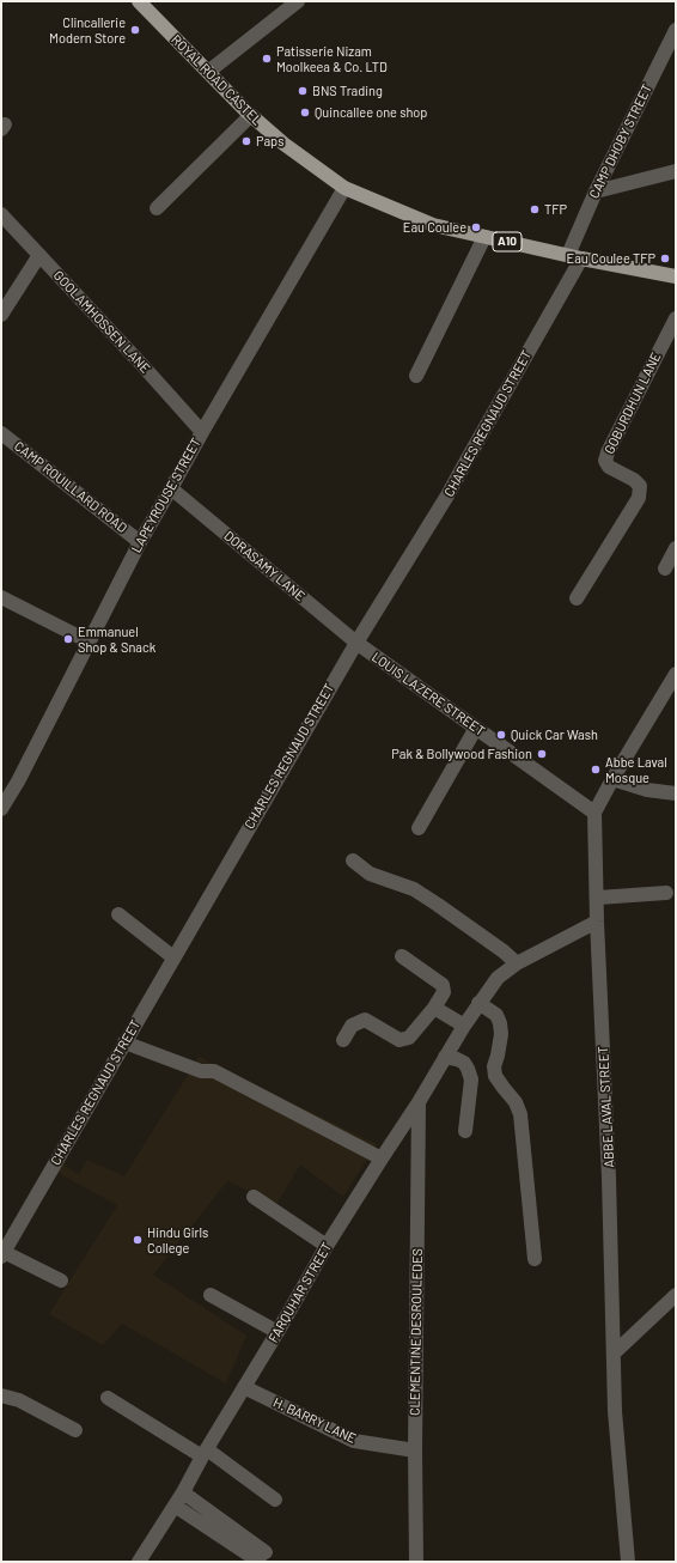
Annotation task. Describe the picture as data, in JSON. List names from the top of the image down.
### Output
{
  "streets": {
    "main road": ["ROYAL ROAD CASTEL", "A10"],
    "street": [
      "CAMP DHOBY STREET",
      "GOOLAMHOSSEN LANE",
      "GOBURDHUN LANE",
      "CHARLES REGNAUD STREET",
      "CAMP ROUILLARD ROAD",
      "LAPEYROUSE STREET",
      "DORASAMY LANE",
      "LOUIS LAZERE STREET",
      "ABBE LAVAL STREET",
      "FARQUHAR STREET",
      "CLEMENTINE DESROULEDES",
      "H. BARRY LANE"
    ]
  },
  "crossings": [
    ["ROYAL ROAD CASTEL", "A10"],
    ["ROYAL ROAD CASTEL", "LAPEYROUSE STREET"],
    ["CAMP DHOBY STREET", "A10"],
    ["CAMP DHOBY STREET", "CHARLES REGNAUD STREET"],
    ["A10", "CHARLES REGNAUD STREET"],
    ["A10", "LAPEYROUSE STREET"],
    ["GOOLAMHOSSEN LANE", "LAPEYROUSE STREET"],
    ["CHARLES REGNAUD STREET", "DORASAMY LANE"],
    ["CHARLES REGNAUD STREET", "LOUIS LAZERE STREET"],
    ["CAMP ROUILLARD ROAD", "LAPEYROUSE STREET"],
    ["LAPEYROUSE STREET", "DORASAMY LANE"],
    ["DORASAMY LANE", "LOUIS LAZERE STREET"],
    ["LOUIS LAZERE STREET", "ABBE LAVAL STREET"],
    ["ABBE LAVAL STREET", "FARQUHAR STREET"],
    ["FARQUHAR STREET", "CLEMENTINE DESROULEDES"],
    ["FARQUHAR STREET", "H. BARRY LANE"],
    ["CLEMENTINE DESROULEDES", "H. BARRY LANE"]
  ],
  "places": [
    "Clincallerie Modern Store",
    "Patisserie Nizam Moolkeea & Co. LTD",
    "BNS Trading",
    "Quincallee one shop",
    "Paps",
    "TFP",
    "Eau Coulee",
    "Eau Coulee TFP",
    "Emmanuel Shop & Snack",
    "Quick Car Wash",
    "Pak & Bollywood Fashion",
    "Abbe Laval Mosque",
    "Hindu Girls College"
  ]
}
